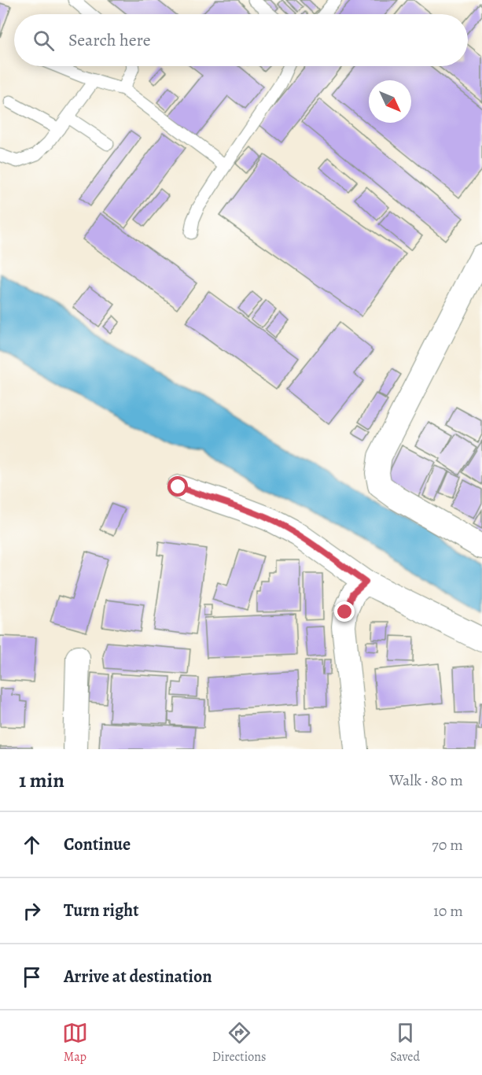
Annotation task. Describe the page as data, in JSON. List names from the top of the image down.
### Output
{
  "north": "bottom right",
  "page": {
    "search": "Search here",
    "heading": ["1 min", "Walk · 80 m"],
    "list": [
      ["Continue", "70 m"],
      ["Turn right", "10 m"],
      "Arrive at destination"
    ],
    "nav": ["Map", "Directions", "Saved"]
  }
}
